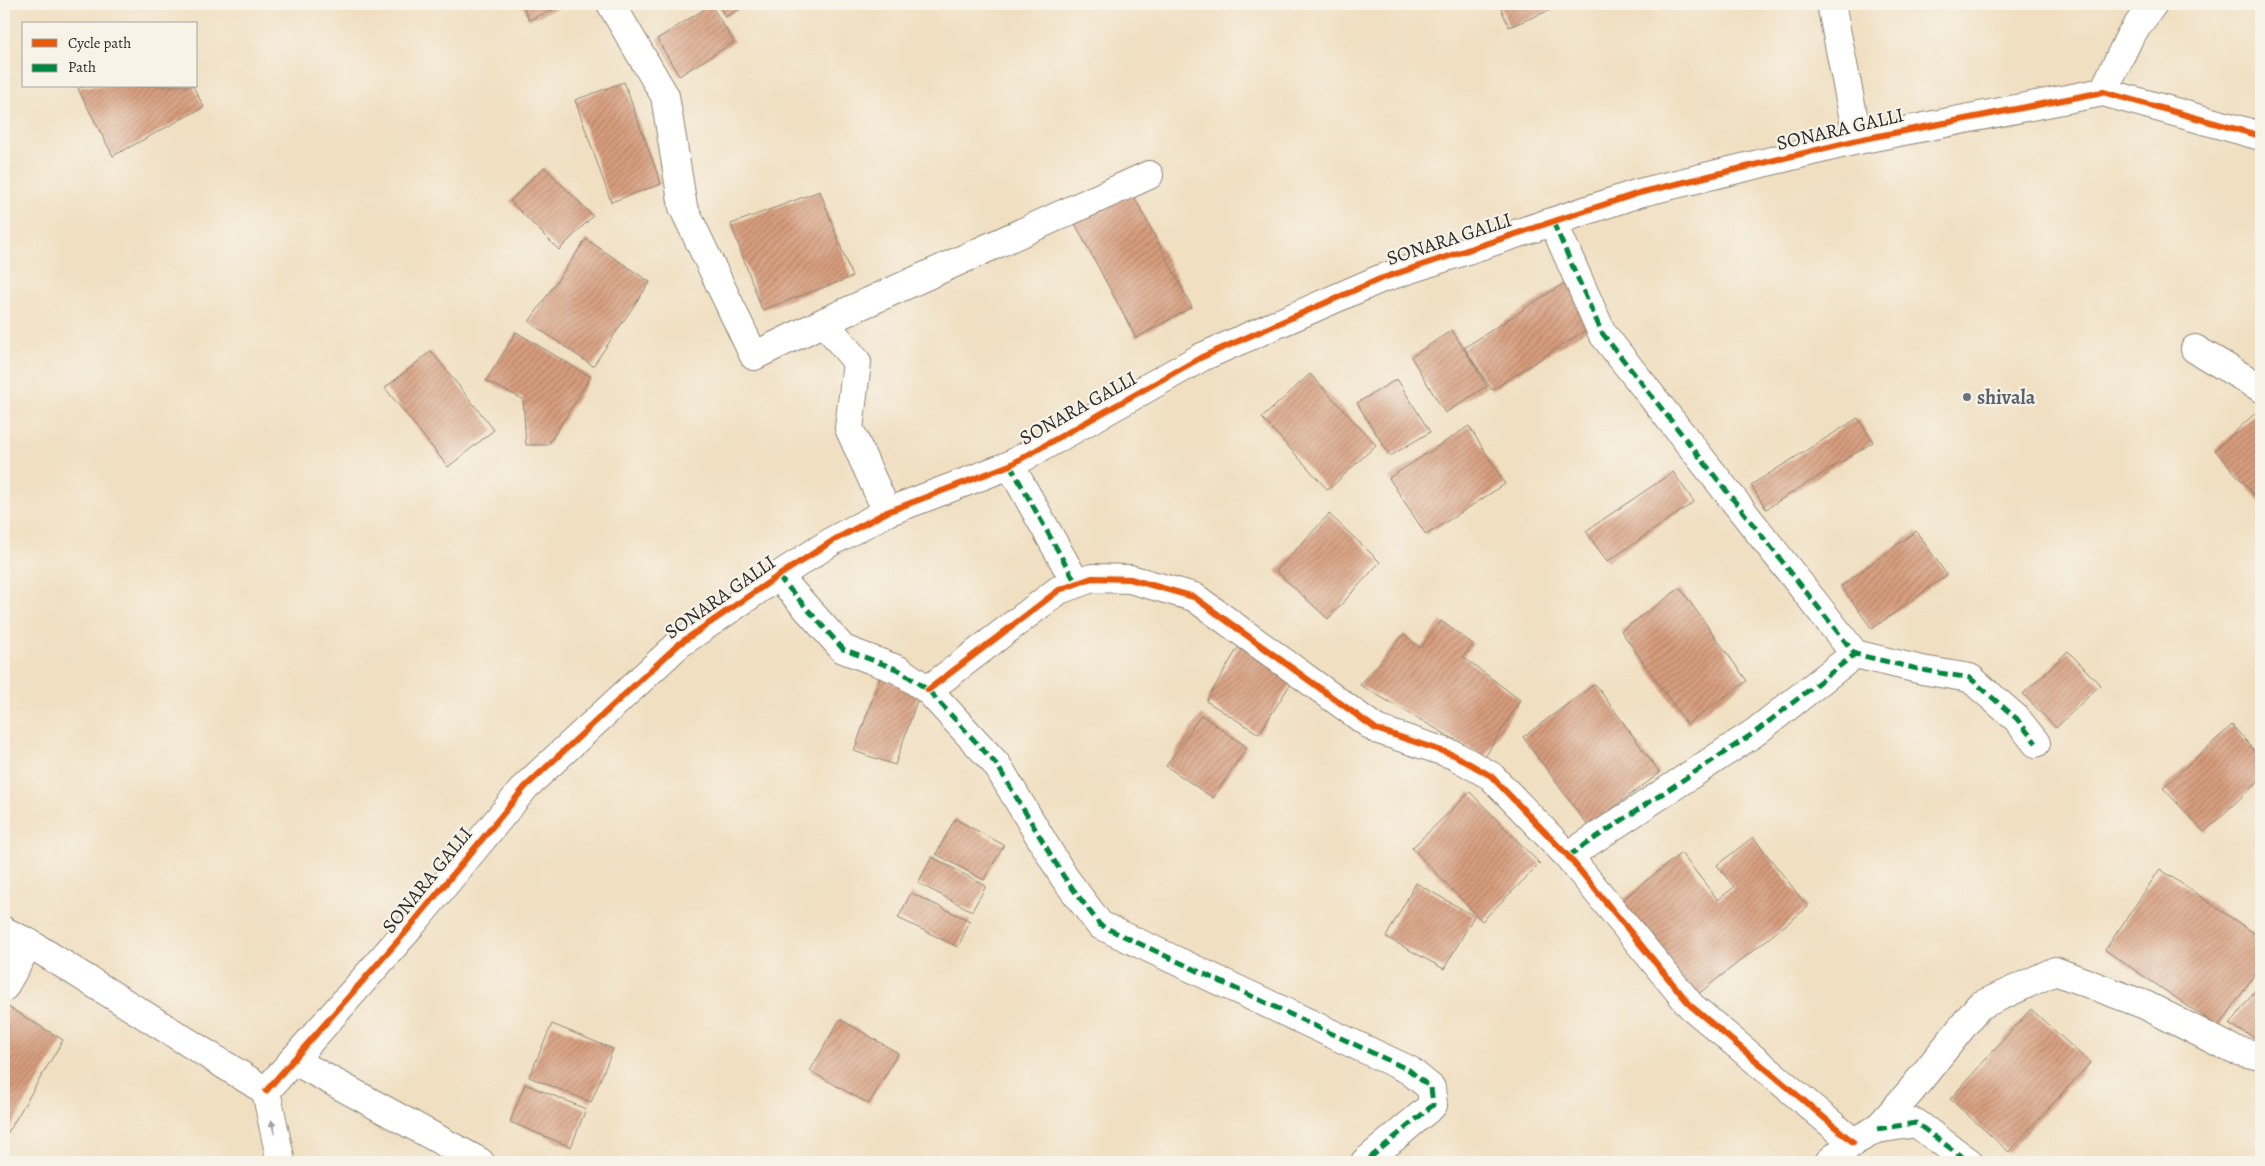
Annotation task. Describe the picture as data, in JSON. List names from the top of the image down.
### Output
{
  "streets": {
    "street": ["SONARA GALLI"]
  },
  "places": ["shivala"],
  "legend": ["Cycle path", "Path"]
}
